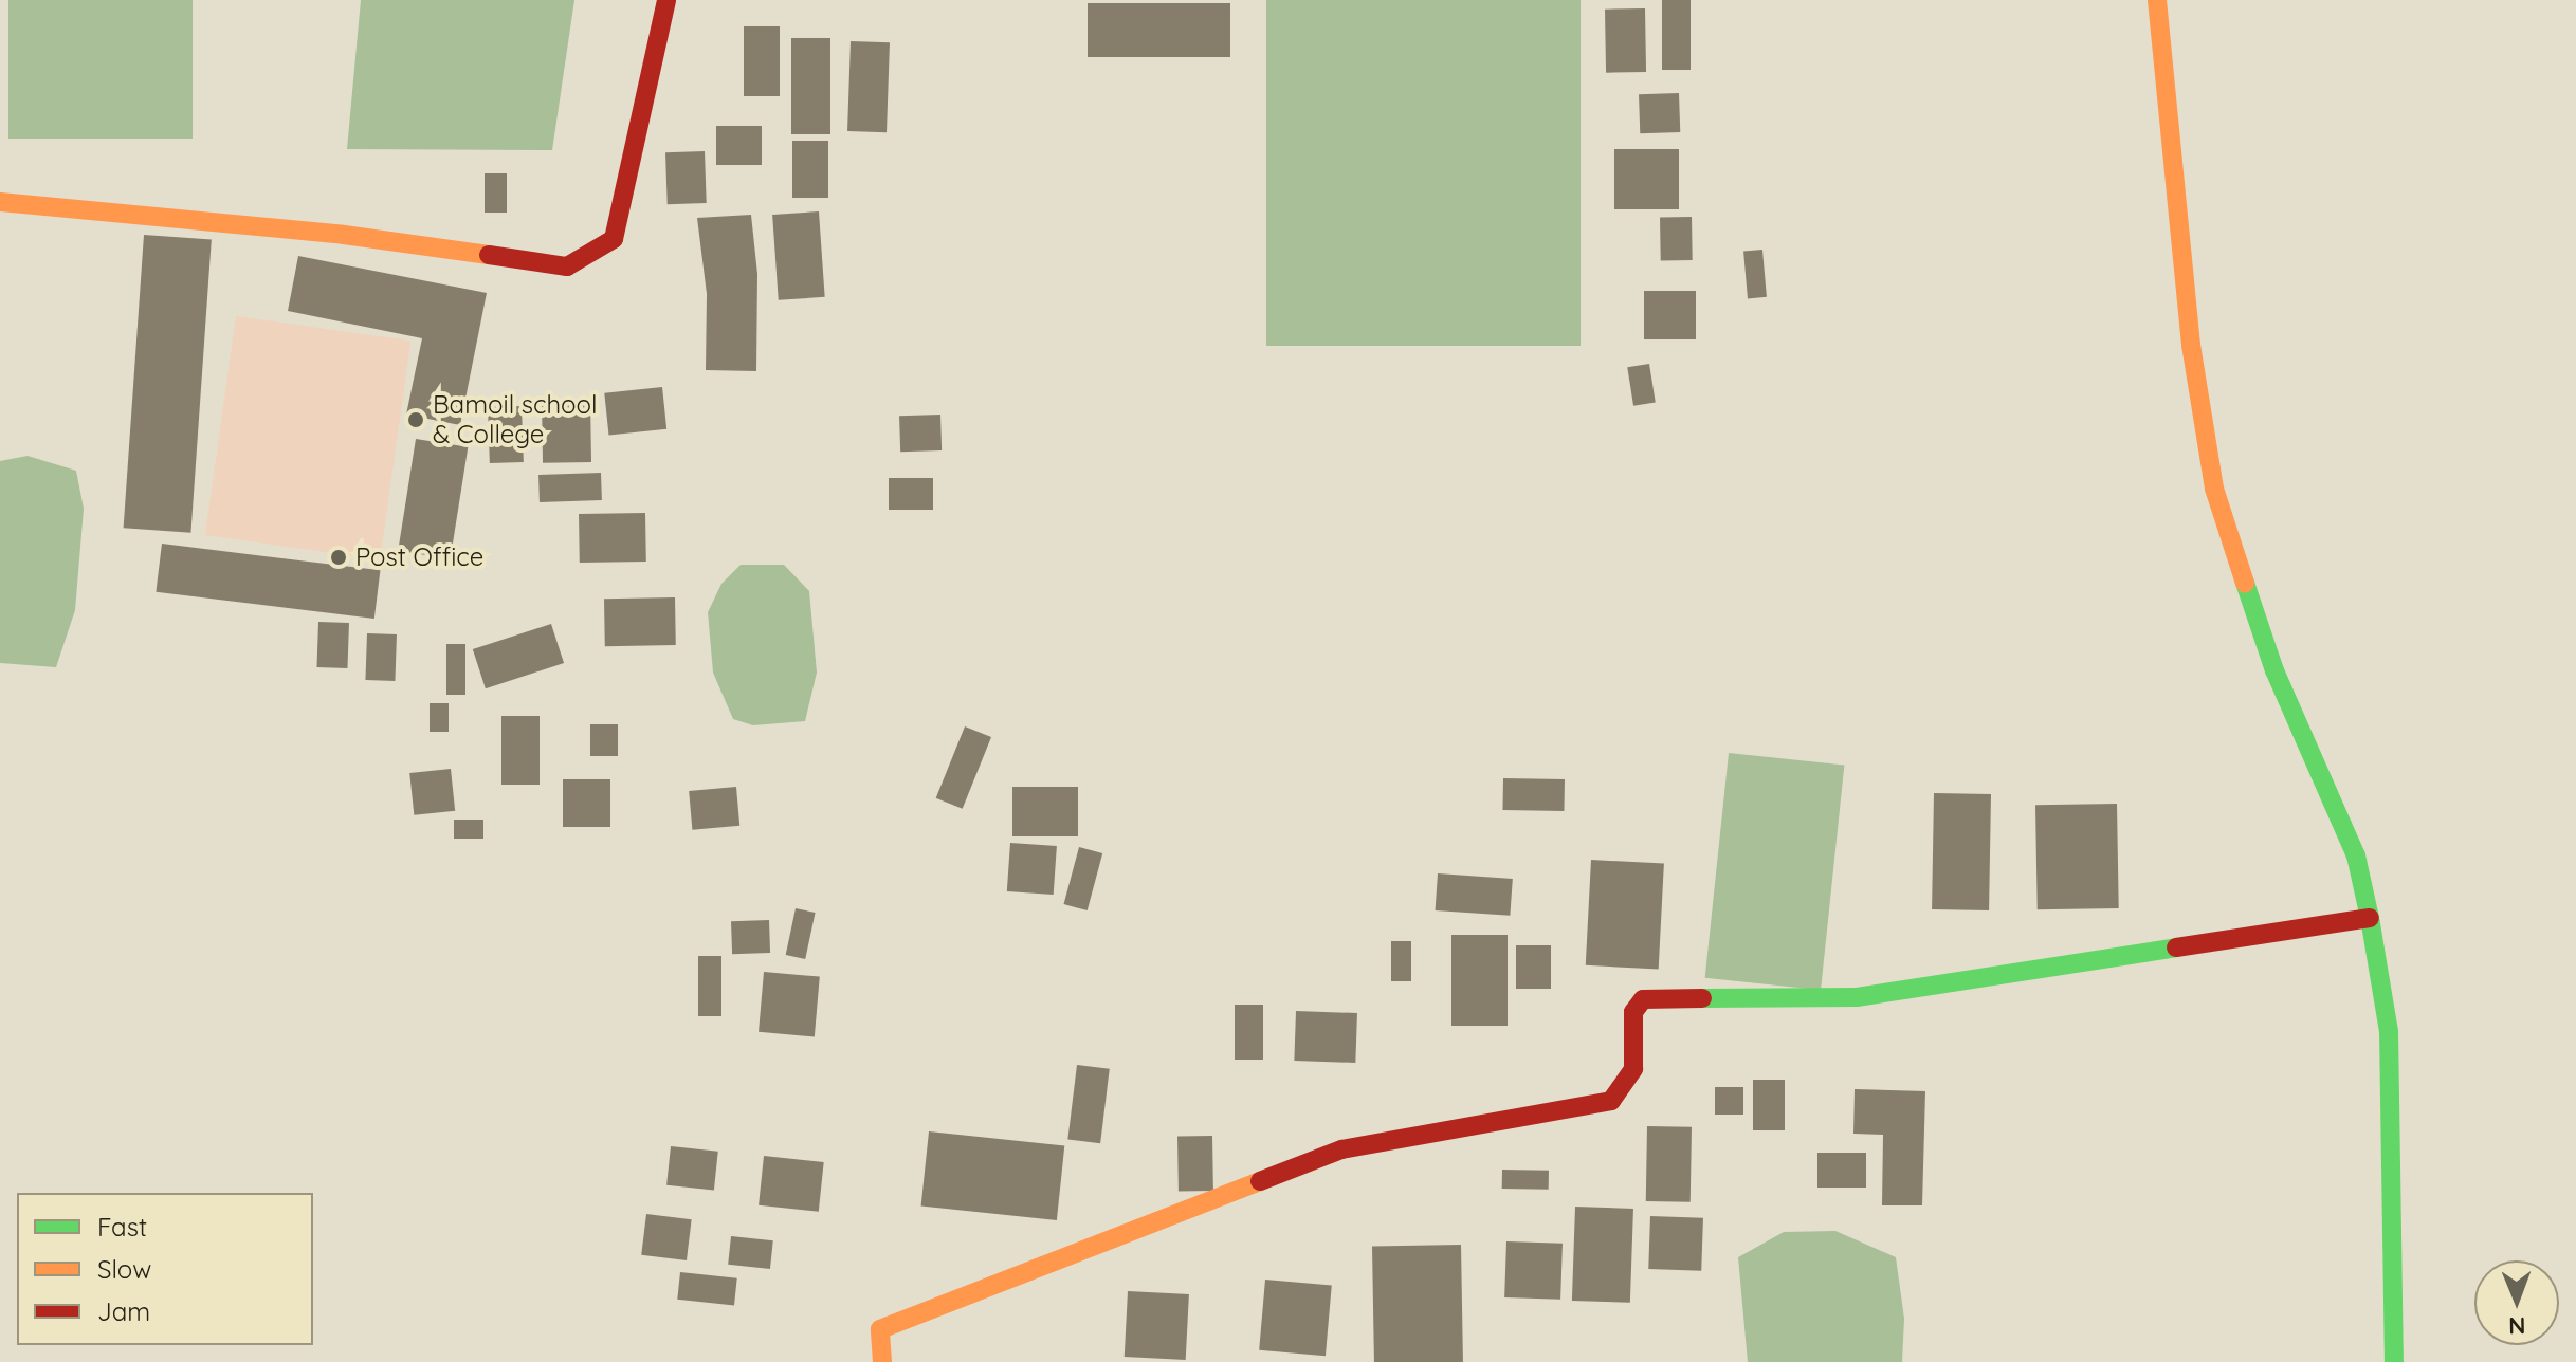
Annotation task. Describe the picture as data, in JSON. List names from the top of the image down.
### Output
{
  "places": ["Bamoil school & College", "Post Office"],
  "legend": ["Fast", "Slow", "Jam"],
  "north": "bottom"
}
